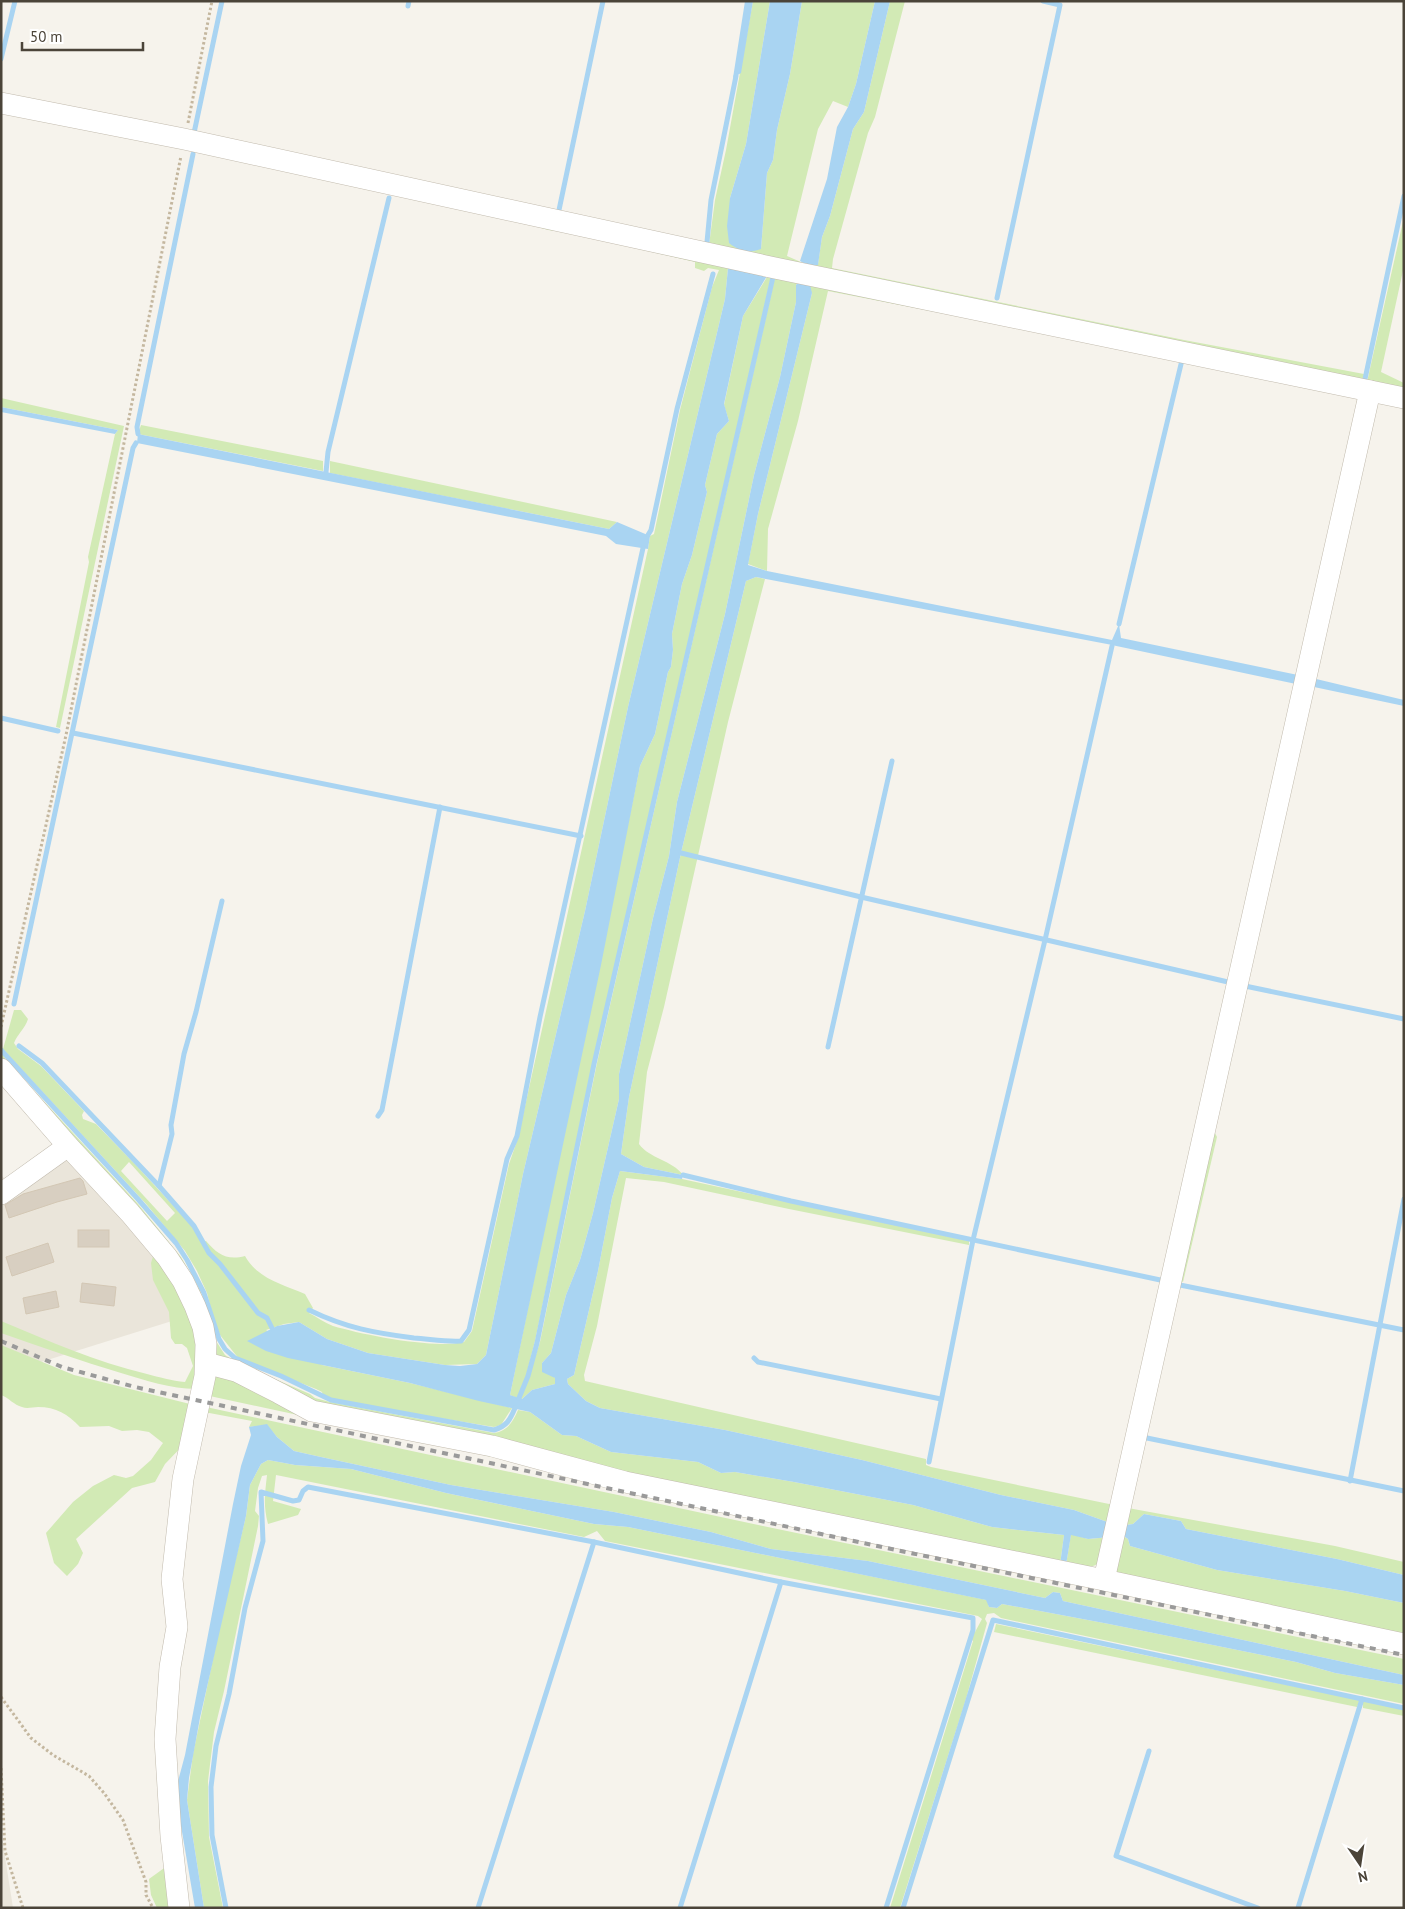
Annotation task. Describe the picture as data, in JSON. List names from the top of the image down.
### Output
{
  "scale_bar": "50 m",
  "north": "bottom"
}
